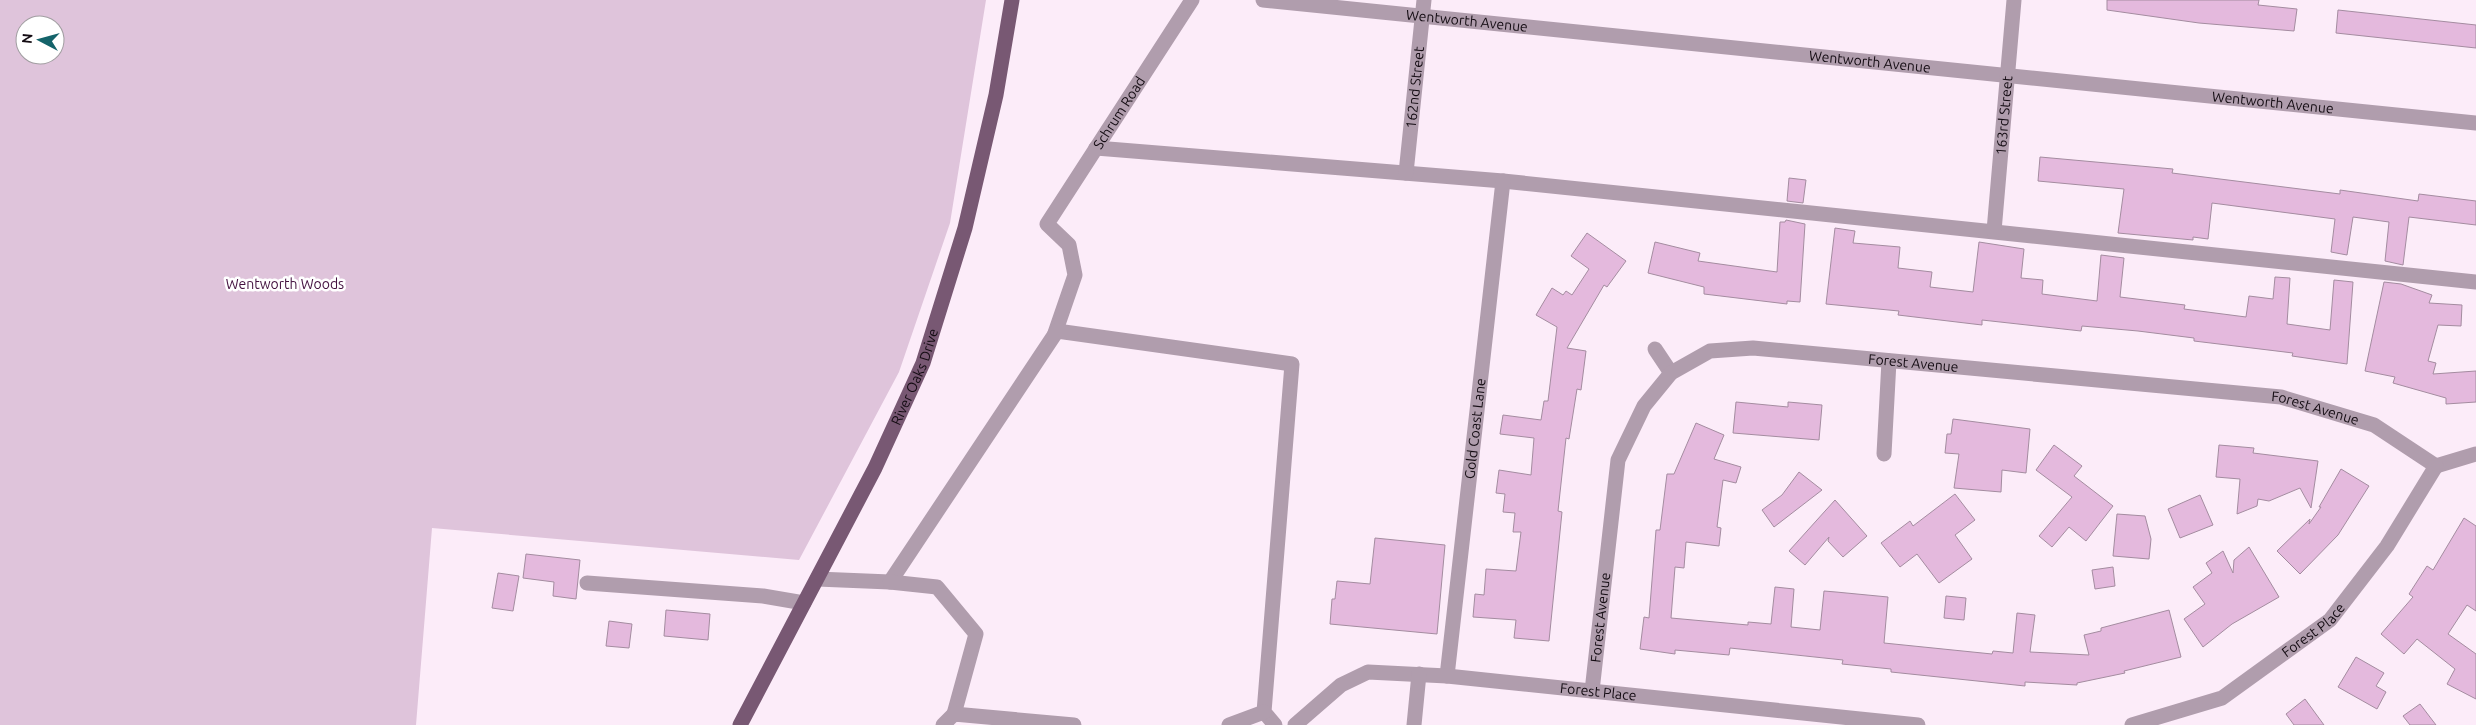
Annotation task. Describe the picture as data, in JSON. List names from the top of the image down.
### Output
{
  "streets": {
    "main road": ["River Oaks Drive"],
    "street": [
      "Wentworth Avenue",
      "162nd Street",
      "Schrum Road",
      "163rd Street",
      "Forest Avenue",
      "Gold Coast Lane",
      "Forest Place"
    ]
  },
  "crossings": [
    ["Wentworth Avenue", "162nd Street"],
    ["Wentworth Avenue", "163rd Street"],
    ["Forest Avenue", "Forest Place"],
    ["Gold Coast Lane", "Forest Place"]
  ],
  "parks": ["Wentworth Woods"],
  "north": "left"
}
